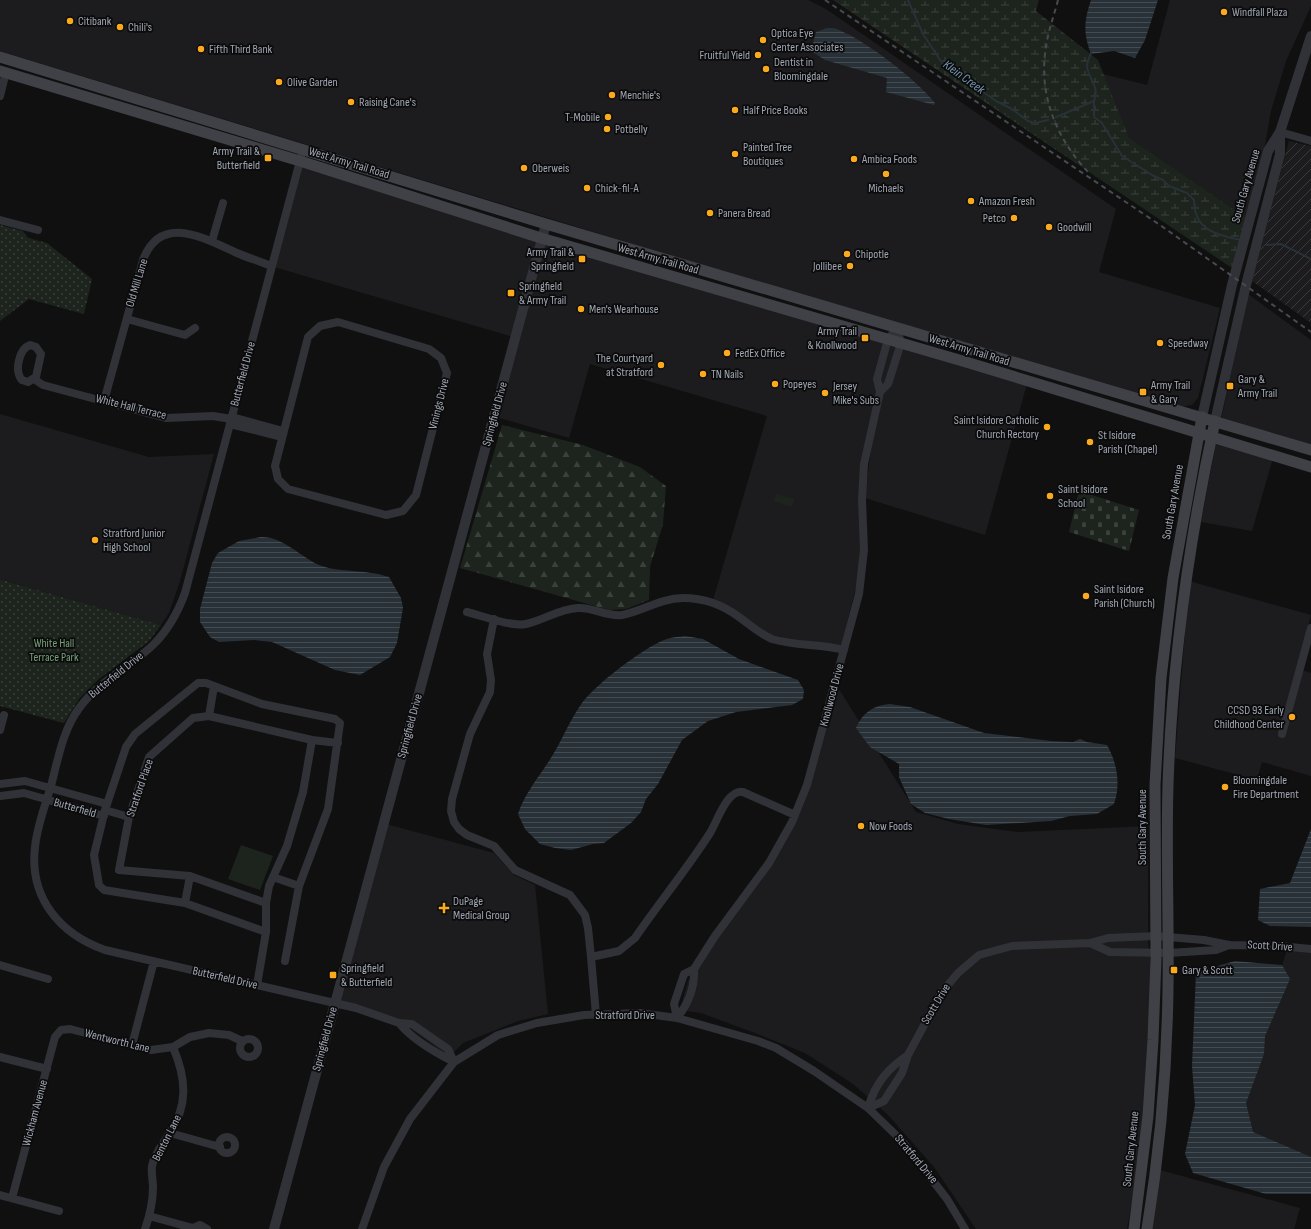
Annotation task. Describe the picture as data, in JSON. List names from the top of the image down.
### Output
{
  "streets": {
    "main road": ["West Army Trail Road", "South Gary Avenue"],
    "street": [
      "Old Mill Lane",
      "Butterfield Drive",
      "Vinings Drive",
      "White Hall Terrace",
      "Springfield Drive",
      "Knollwood Drive",
      "Stratford Place",
      "Butterfield",
      "Scott Drive",
      "Stratford Drive",
      "Wentworth Lane",
      "Wickham Avenue",
      "Benton Lane"
    ]
  },
  "crossings": [
    ["West Army Trail Road", "South Gary Avenue"],
    ["West Army Trail Road", "Butterfield Drive"],
    ["West Army Trail Road", "Springfield Drive"],
    ["West Army Trail Road", "Knollwood Drive"],
    ["South Gary Avenue", "Scott Drive"],
    ["Old Mill Lane", "Butterfield Drive"],
    ["Old Mill Lane", "White Hall Terrace"],
    ["Butterfield Drive", "White Hall Terrace"],
    ["Butterfield Drive", "Springfield Drive"],
    ["Butterfield Drive", "Butterfield"],
    ["Butterfield Drive", "Stratford Drive"],
    ["Knollwood Drive", "Stratford Drive"],
    ["Stratford Place", "Butterfield"],
    ["Scott Drive", "Stratford Drive"],
    ["Wentworth Lane", "Wickham Avenue"],
    ["Wentworth Lane", "Benton Lane"]
  ],
  "water": ["Klein Creek"],
  "parks": ["White Hall Terrace Park"],
  "places": {
    "other": [
      "Windfall Plaza",
      "Citibank",
      "Chili's",
      "Optica Eye Center Associates",
      "Fifth Third Bank",
      "Fruitful Yield",
      "Dentist in Bloomingdale",
      "Olive Garden",
      "Menchie's",
      "Raising Cane's",
      "Half Price Books",
      "T-Mobile",
      "Potbelly",
      "Painted Tree Boutiques",
      "Ambica Foods",
      "Oberweis",
      "Michaels",
      "Chick-fil-A",
      "Amazon Fresh",
      "Panera Bread",
      "Petco",
      "Goodwill",
      "Chipotle",
      "Jollibee",
      "Men's Wearhouse",
      "Speedway",
      "FedEx Office",
      "The Courtyard at Stratford",
      "TN Nails",
      "Popeyes",
      "Jersey Mike's Subs",
      "Saint Isidore Catholic Church Rectory",
      "St Isidore Parish (Chapel)",
      "Saint Isidore School",
      "Stratford Junior High School",
      "Saint Isidore Parish (Church)",
      "CCSD 93 Early Childhood Center",
      "Bloomingdale Fire Department",
      "Now Foods"
    ],
    "transit": [
      "Army Trail & Butterfield",
      "Army Trail & Springfield",
      "Springfield & Army Trail",
      "Army Trail & Knollwood",
      "Gary & Army Trail",
      "Army Trail & Gary",
      "Gary & Scott",
      "Springfield & Butterfield"
    ],
    "health": ["DuPage Medical Group"]
  }
}
